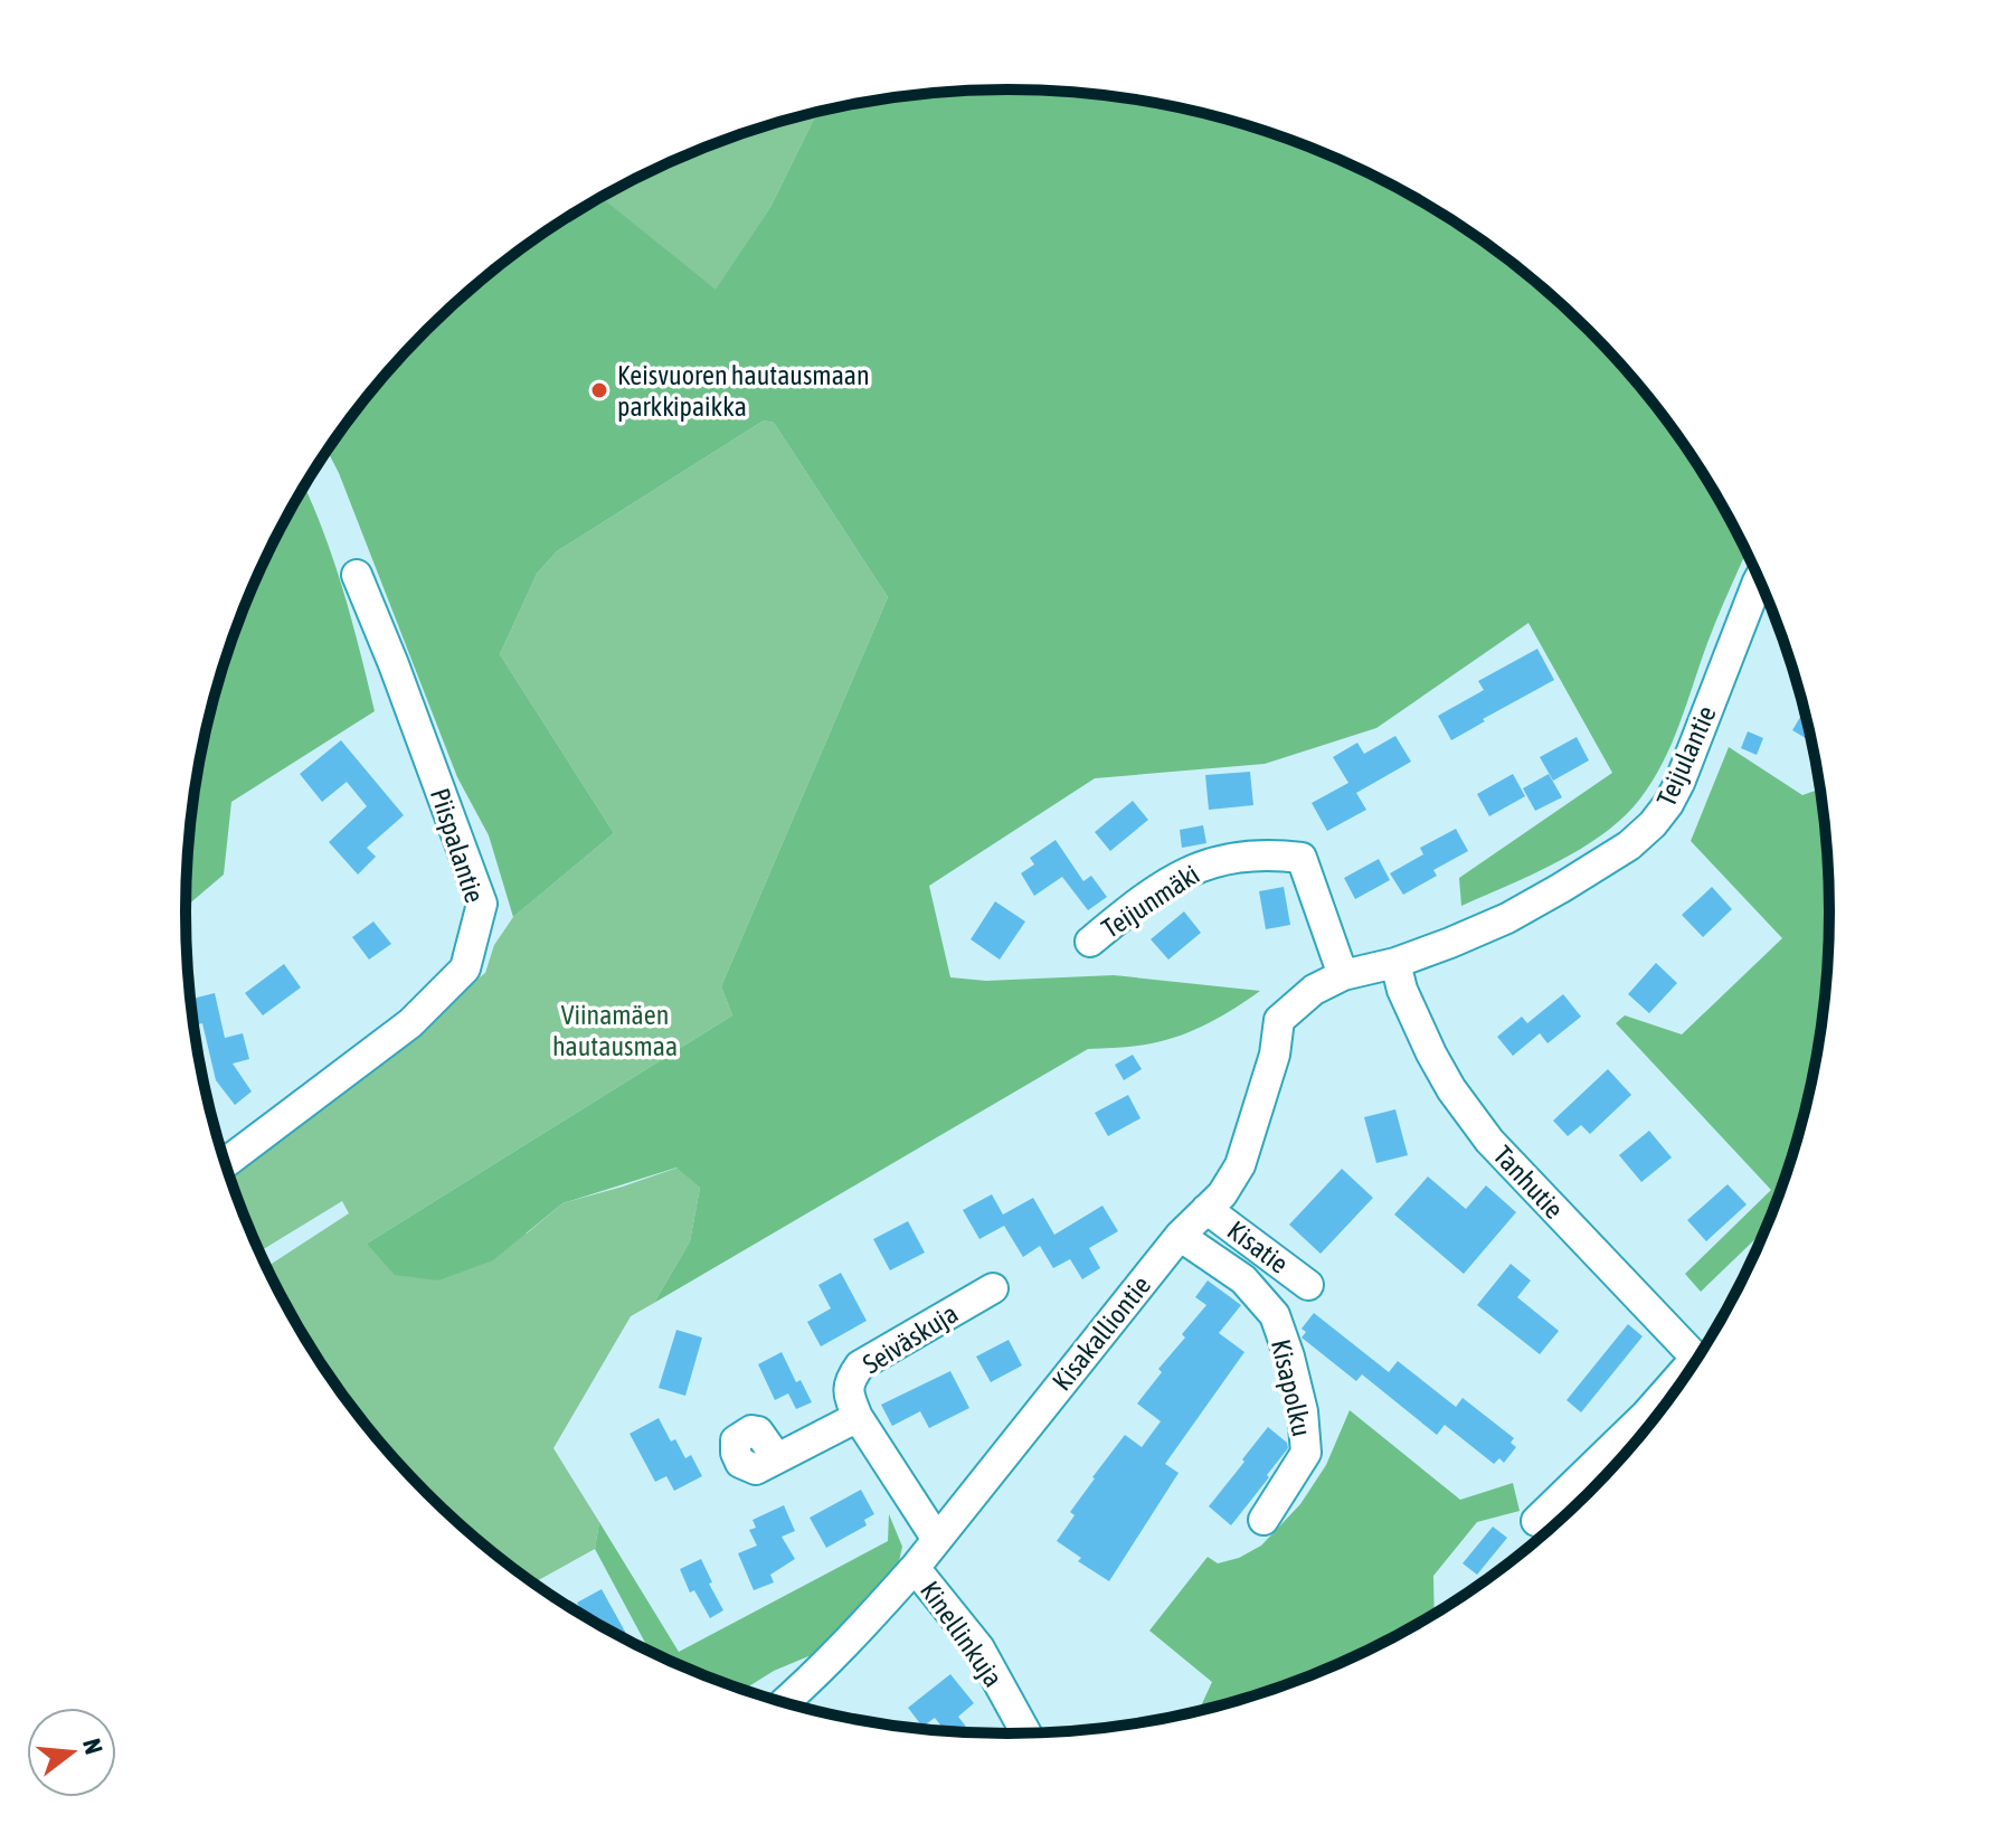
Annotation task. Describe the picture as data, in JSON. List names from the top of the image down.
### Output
{
  "streets": {
    "street": [
      "Teijulantie",
      "Piispalantie",
      "Teijunmäki",
      "Tanhutie",
      "Kisatie",
      "Kisakalliontie",
      "Seiväskuja",
      "Kisapolku",
      "Kinellinkuja"
    ]
  },
  "crossings": [
    ["Teijulantie", "Tanhutie"],
    ["Teijulantie", "Kisakalliontie"],
    ["Teijunmäki", "Kisakalliontie"],
    ["Tanhutie", "Kisakalliontie"],
    ["Kisatie", "Kisakalliontie"],
    ["Kisakalliontie", "Seiväskuja"],
    ["Kisakalliontie", "Kisapolku"],
    ["Kisakalliontie", "Kinellinkuja"]
  ],
  "parks": ["Viinamäen hautausmaa"],
  "places": ["Keisvuoren hautausmaan parkkipaikka"],
  "north": "right"
}
